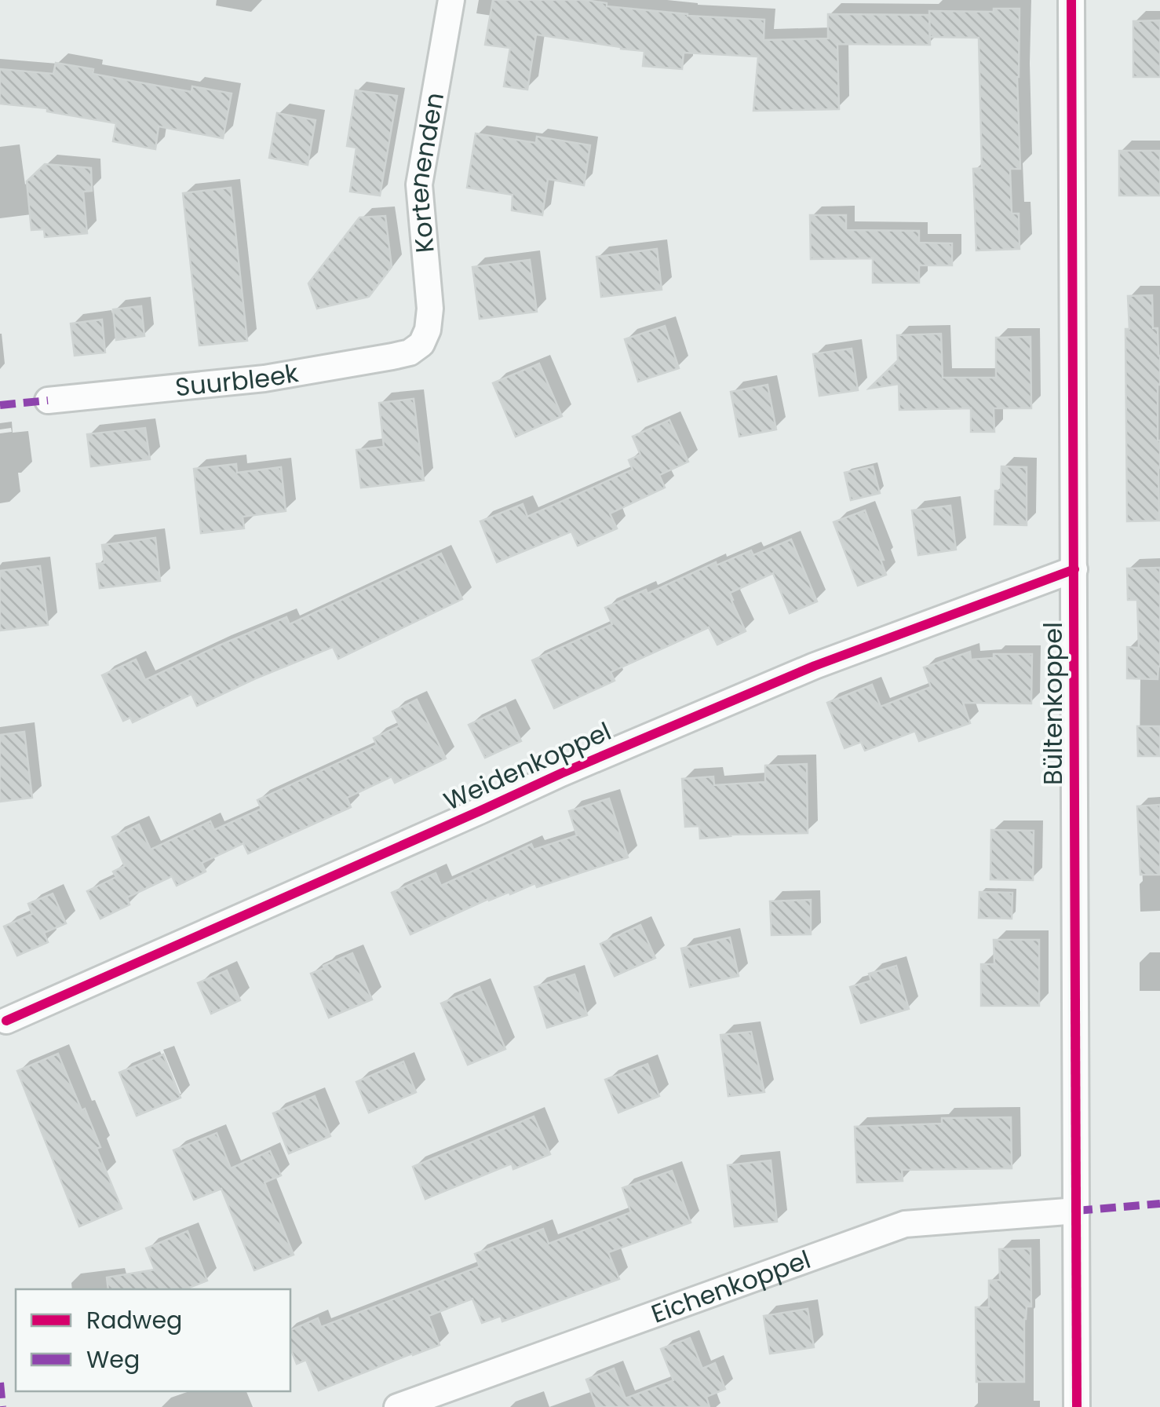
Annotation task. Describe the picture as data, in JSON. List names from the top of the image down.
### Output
{
  "streets": {
    "street": [
      "Kortenenden",
      "Suurbleek",
      "Bültenkoppel",
      "Weidenkoppel",
      "Eichenkoppel"
    ]
  },
  "crossings": [
    ["Kortenenden", "Suurbleek"],
    ["Bültenkoppel", "Weidenkoppel"],
    ["Bültenkoppel", "Eichenkoppel"]
  ],
  "legend": ["Radweg", "Weg"]
}
